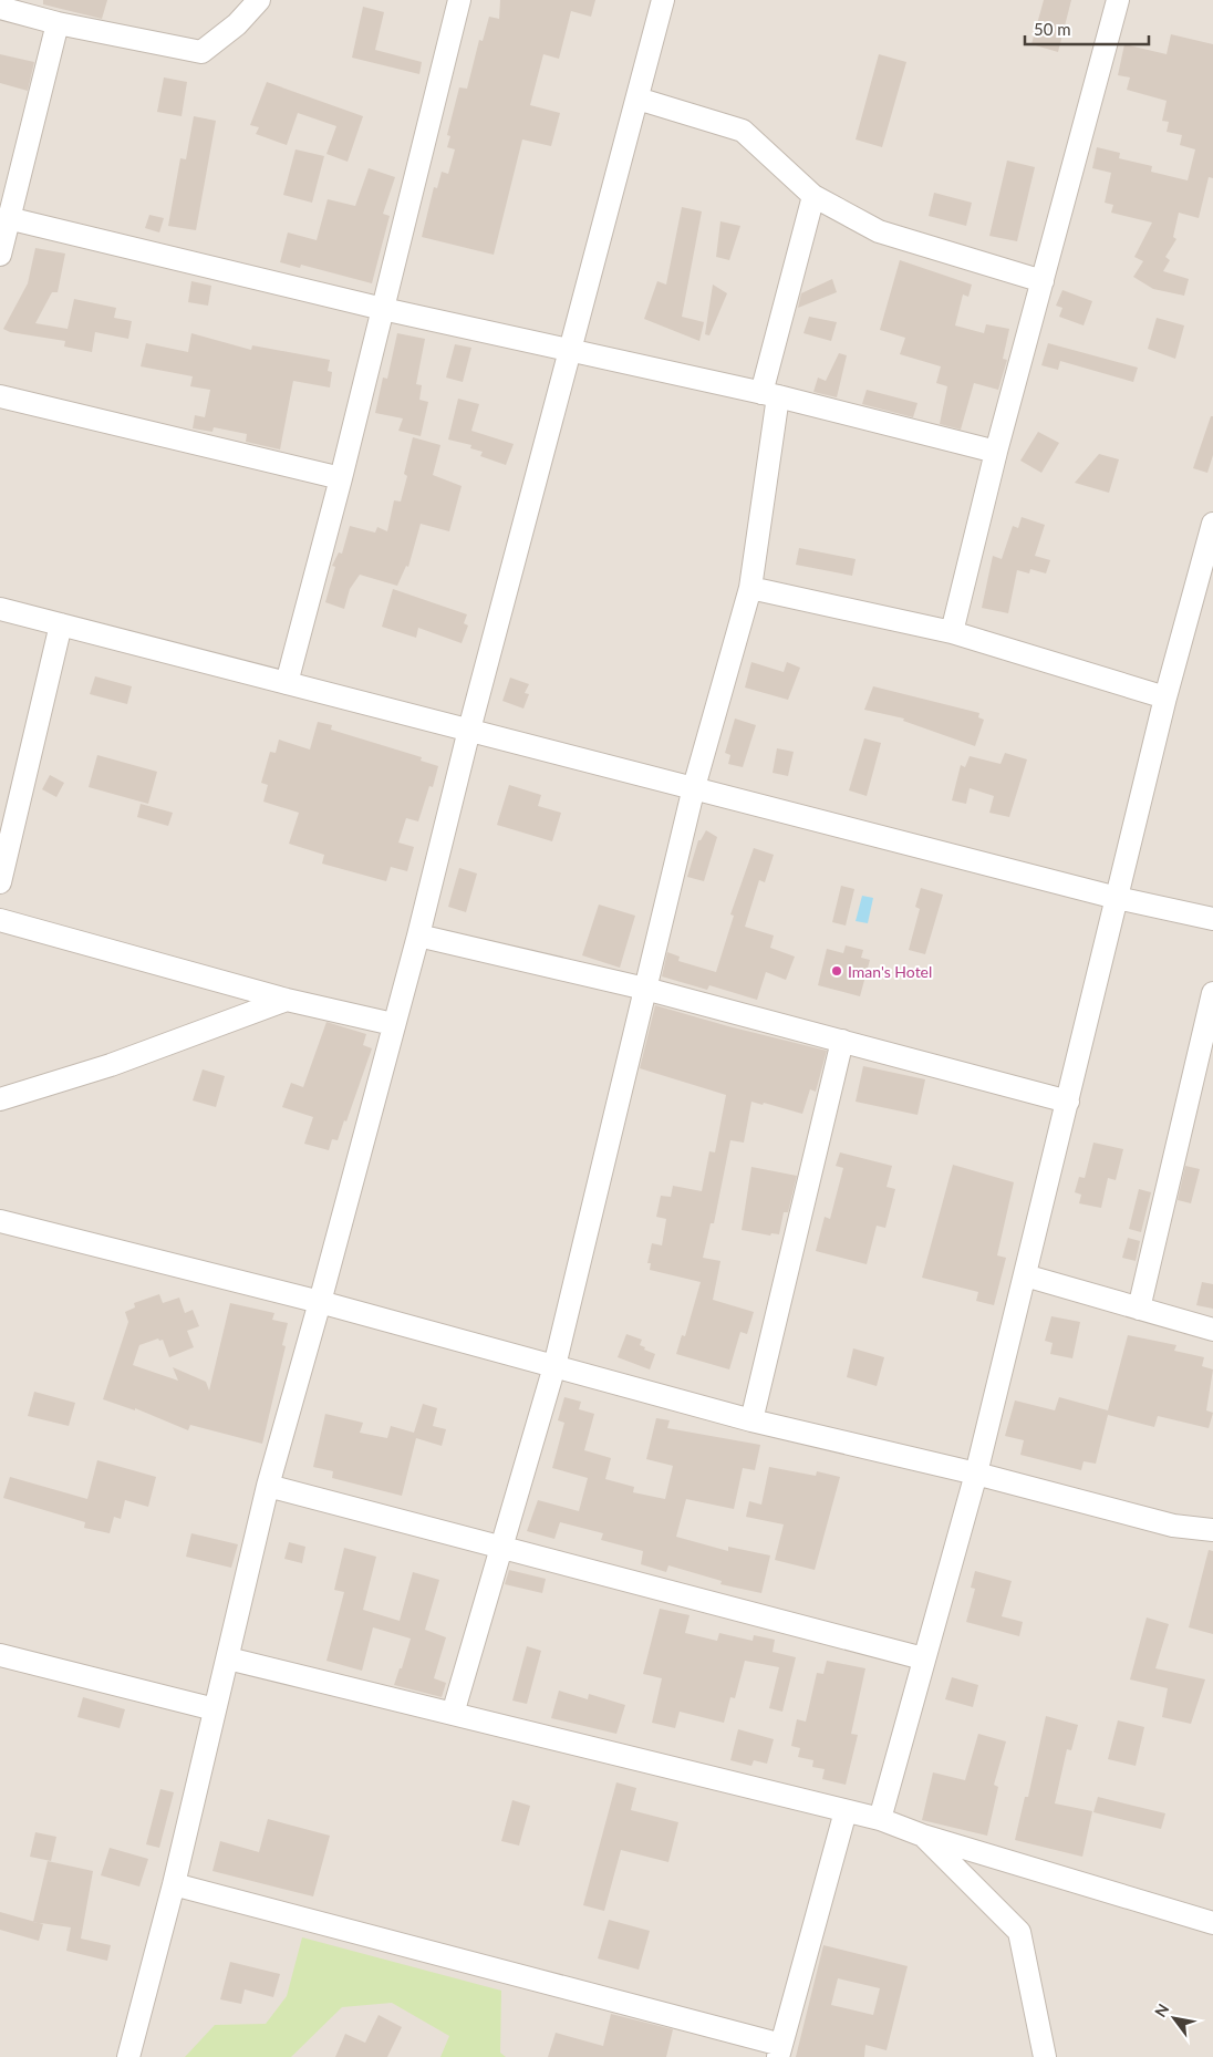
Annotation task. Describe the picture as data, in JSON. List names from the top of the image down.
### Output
{
  "places": ["Iman's Hotel"],
  "scale_bar": "50 m",
  "north": "top left"
}
